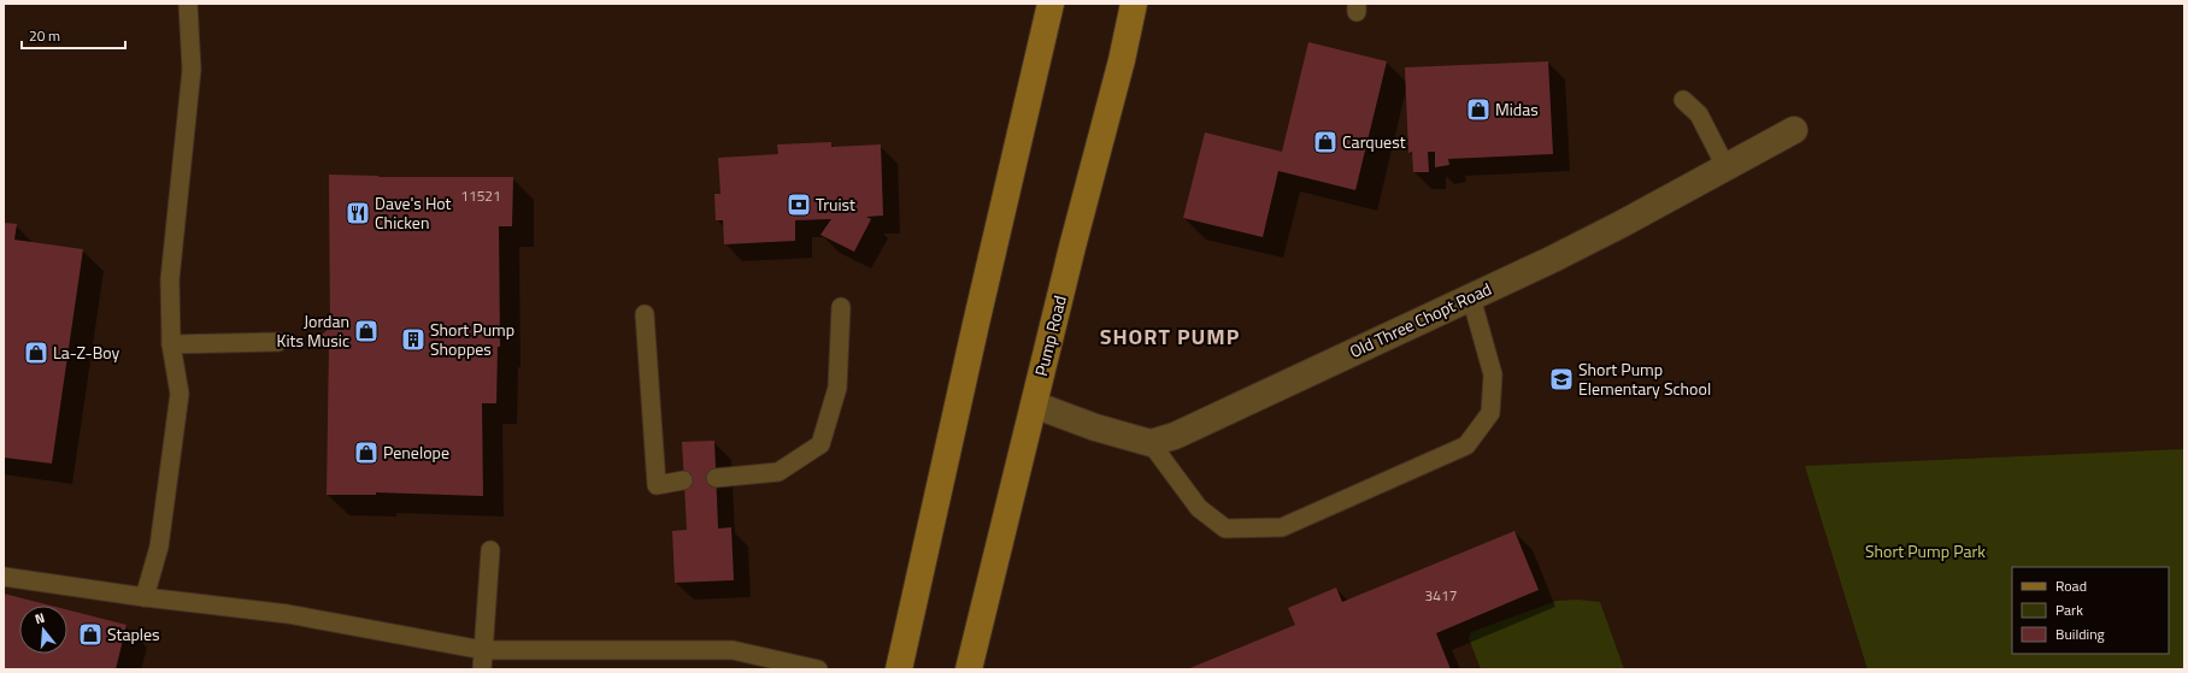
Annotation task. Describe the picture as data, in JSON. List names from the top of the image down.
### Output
{
  "streets": {
    "main road": ["Pump Road"],
    "street": ["Old Three Chopt Road"]
  },
  "districts": ["SHORT PUMP"],
  "parks": ["Short Pump Park"],
  "places": {
    "shop": [
      "Midas",
      "Carquest",
      "Jordan Kits Music",
      "La-Z-Boy",
      "Penelope",
      "Staples"
    ],
    "bank": ["Truist"],
    "restaurant": ["Dave's Hot Chicken"],
    "building": ["Short Pump Shoppes"],
    "school or university": ["Short Pump Elementary School"]
  },
  "house_numbers": ["11521", "3417"],
  "legend": ["Road", "Park", "Building"],
  "scale_bar": "20 m",
  "north": "top"
}
